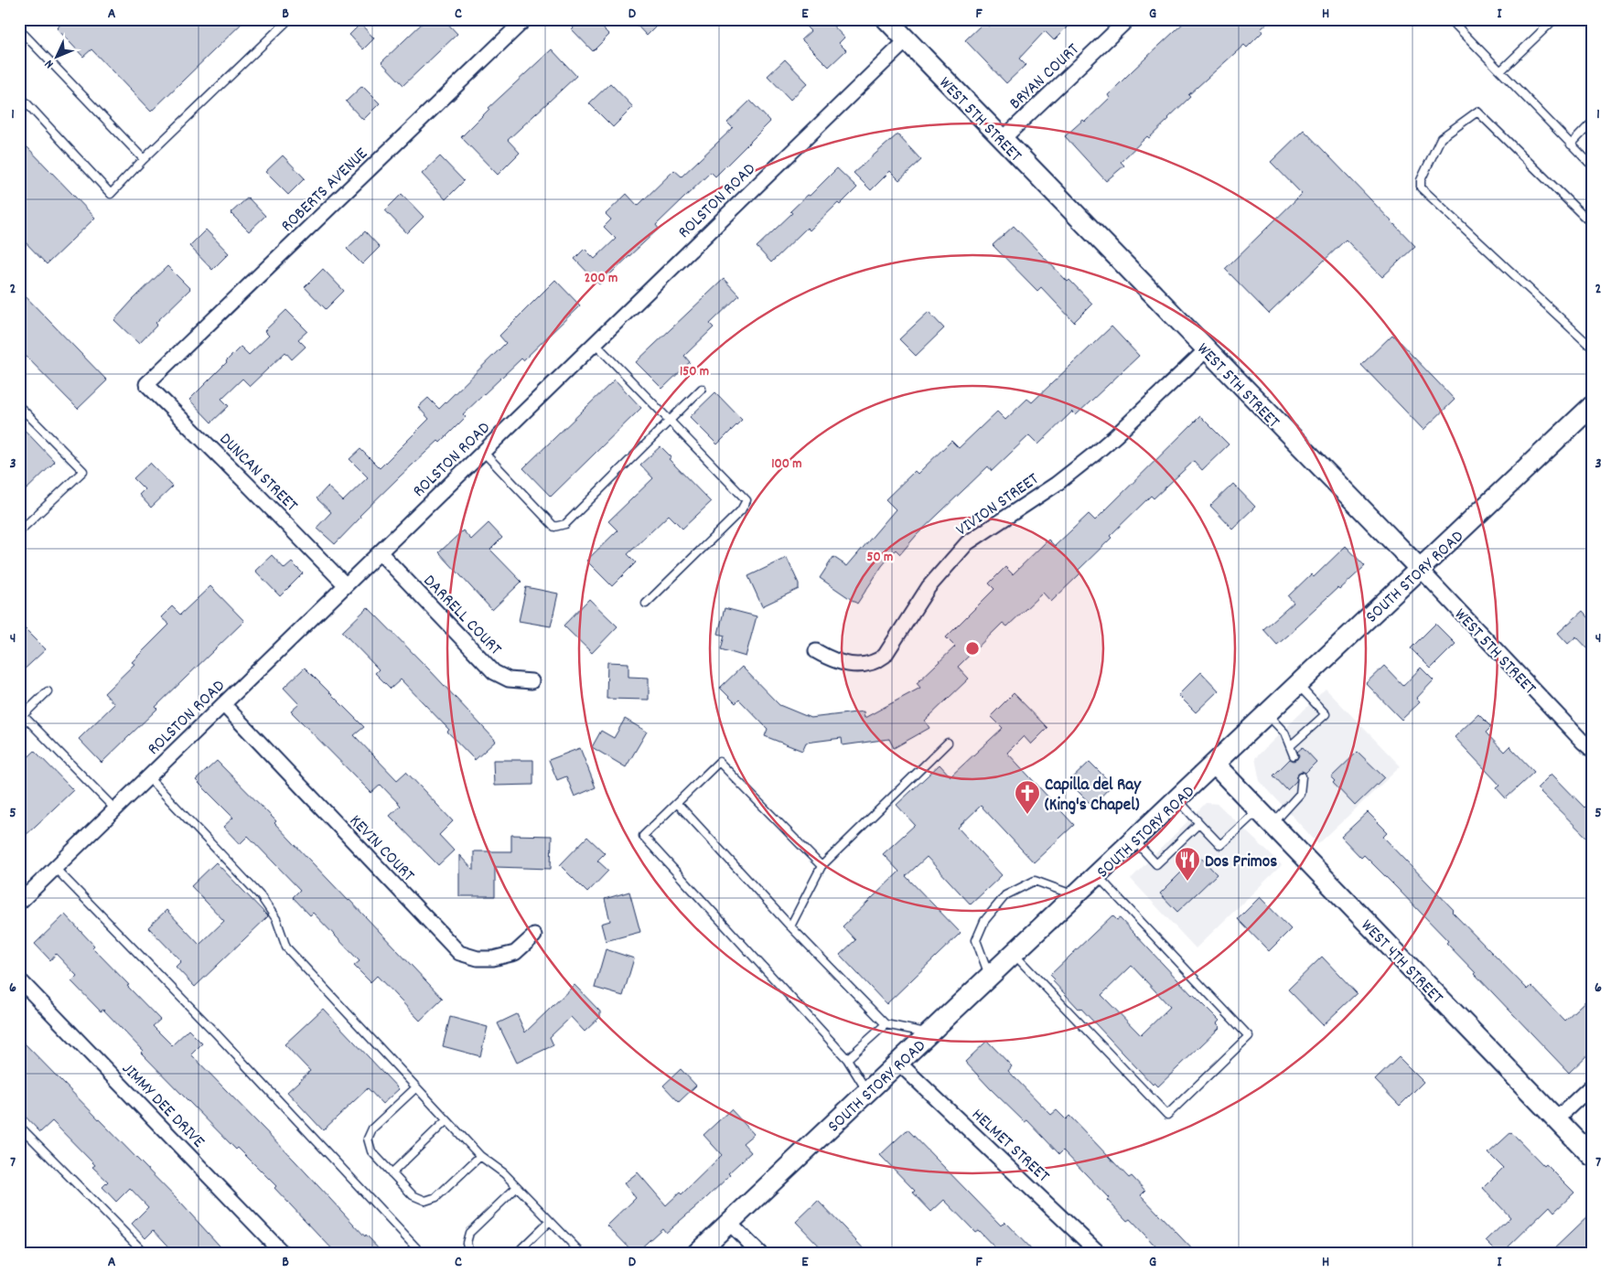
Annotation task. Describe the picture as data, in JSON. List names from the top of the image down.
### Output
{
  "streets": {
    "street": [
      "BRYAN COURT",
      "WEST 5TH STREET",
      "ROBERTS AVENUE",
      "ROLSTON ROAD",
      "DUNCAN STREET",
      "VIVION STREET",
      "SOUTH STORY ROAD",
      "DARRELL COURT",
      "KEVIN COURT",
      "WEST 4TH STREET",
      "JIMMY DEE DRIVE",
      "HELMET STREET"
    ]
  },
  "crossings": [
    ["BRYAN COURT", "WEST 5TH STREET"],
    ["WEST 5TH STREET", "ROLSTON ROAD"],
    ["WEST 5TH STREET", "VIVION STREET"],
    ["WEST 5TH STREET", "SOUTH STORY ROAD"],
    ["ROBERTS AVENUE", "DUNCAN STREET"],
    ["ROLSTON ROAD", "DUNCAN STREET"],
    ["ROLSTON ROAD", "DARRELL COURT"],
    ["ROLSTON ROAD", "KEVIN COURT"],
    ["SOUTH STORY ROAD", "WEST 4TH STREET"],
    ["SOUTH STORY ROAD", "HELMET STREET"]
  ],
  "places": {
    "church": ["Capilla del Ray (King's Chapel)"],
    "restaurant": ["Dos Primos"]
  },
  "north": "bottom left",
  "grid": {
    "columns": [
      "A",
      "B",
      "C",
      "D",
      "E",
      "F",
      "G",
      "H",
      "I"
    ],
    "rows": [
      "1",
      "2",
      "3",
      "4",
      "5",
      "6",
      "7"
    ]
  },
  "rings": [
    "200 m",
    "150 m",
    "100 m",
    "50 m"
  ]
}
